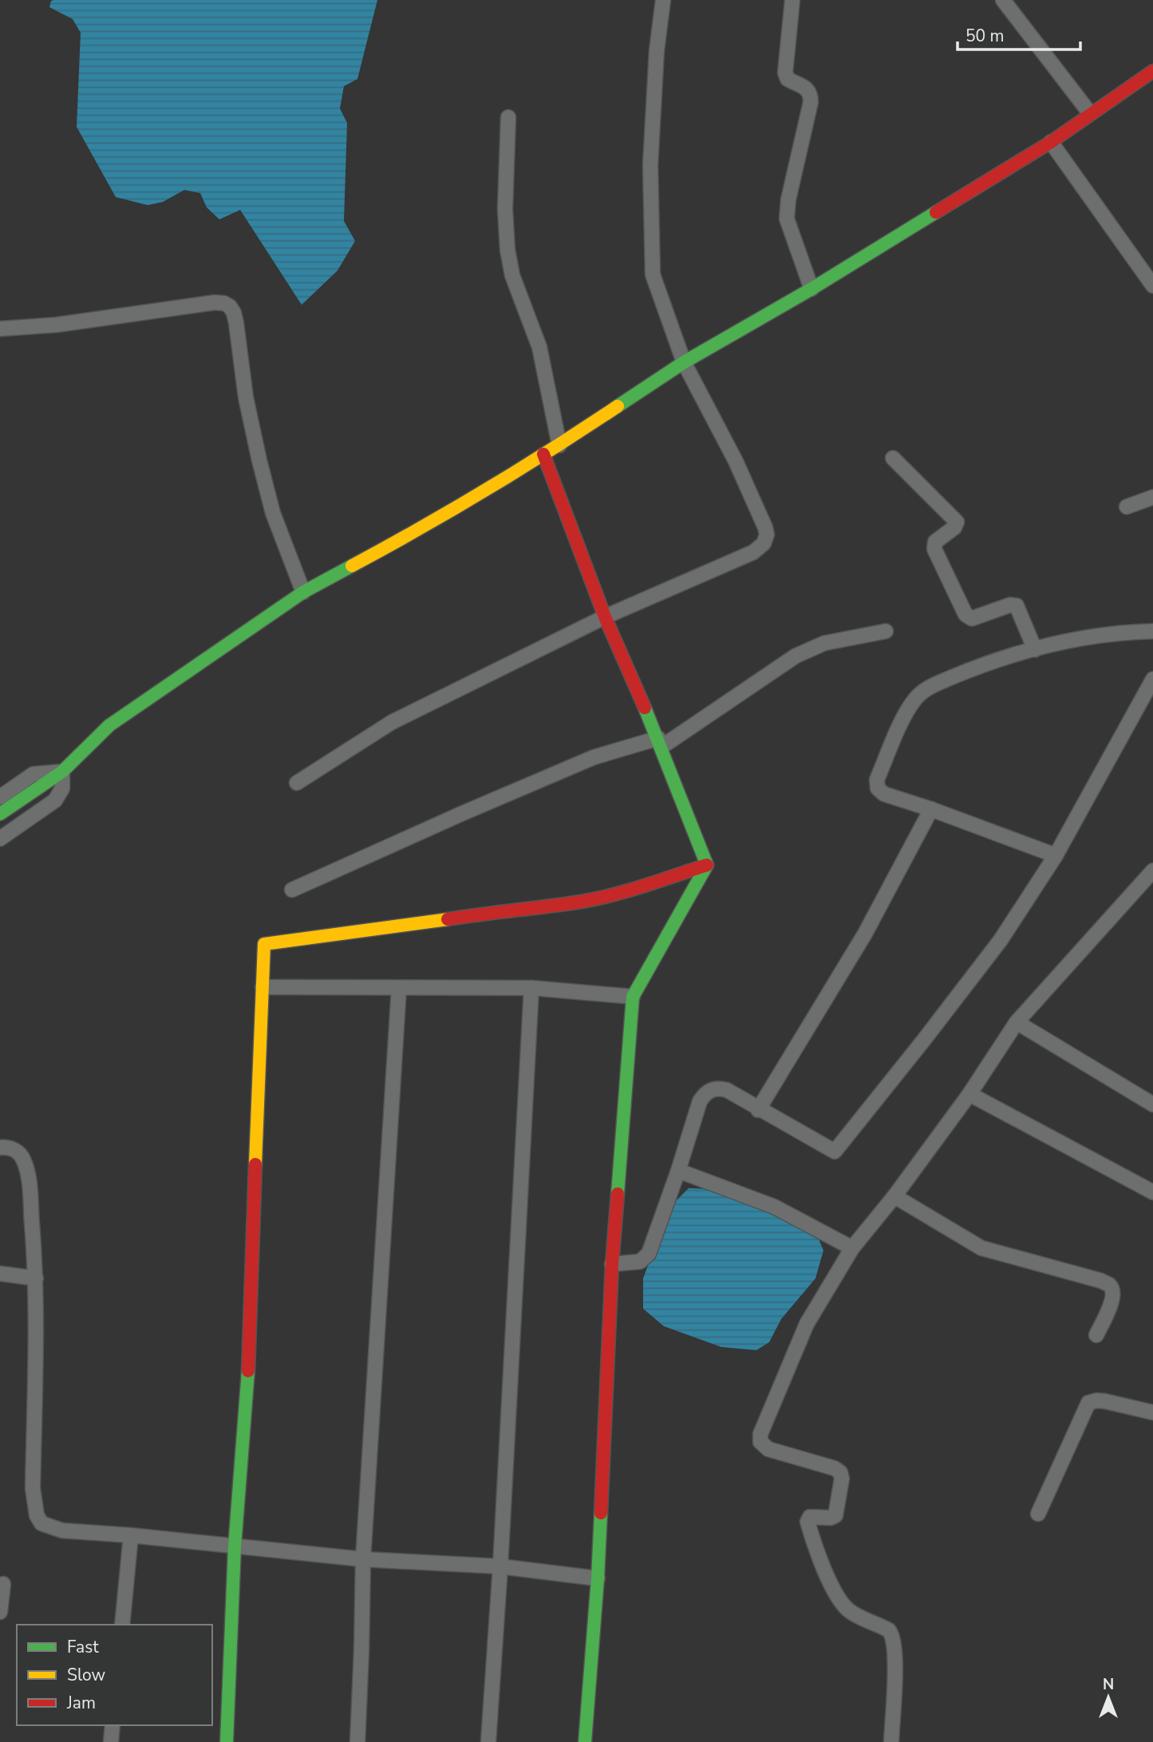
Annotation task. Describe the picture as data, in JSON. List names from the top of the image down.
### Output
{
  "legend": ["Fast", "Slow", "Jam"],
  "scale_bar": "50 m",
  "north": "top"
}
